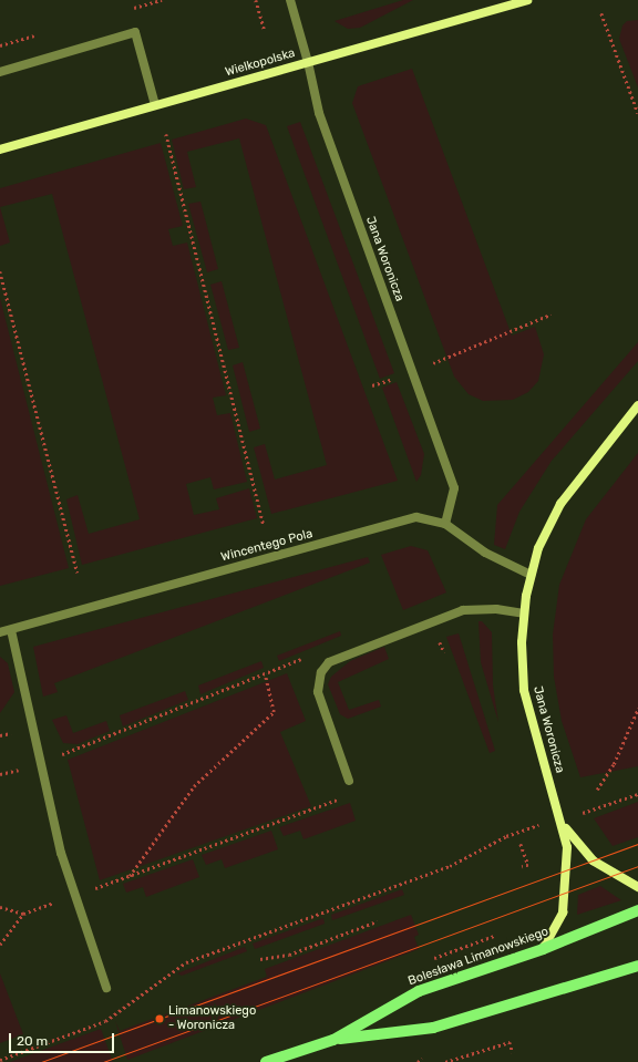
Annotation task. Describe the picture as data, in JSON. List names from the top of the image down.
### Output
{
  "streets": {
    "main road": ["Bolesława Limanowskiego"],
    "street": ["Wielkopolska", "Jana Woronicza", "Wincentego Pola"]
  },
  "crossings": [
    ["Wielkopolska", "Jana Woronicza"],
    ["Jana Woronicza", "Wincentego Pola"]
  ],
  "places": ["Limanowskiego - Woronicza"],
  "scale_bar": "20 m"
}
